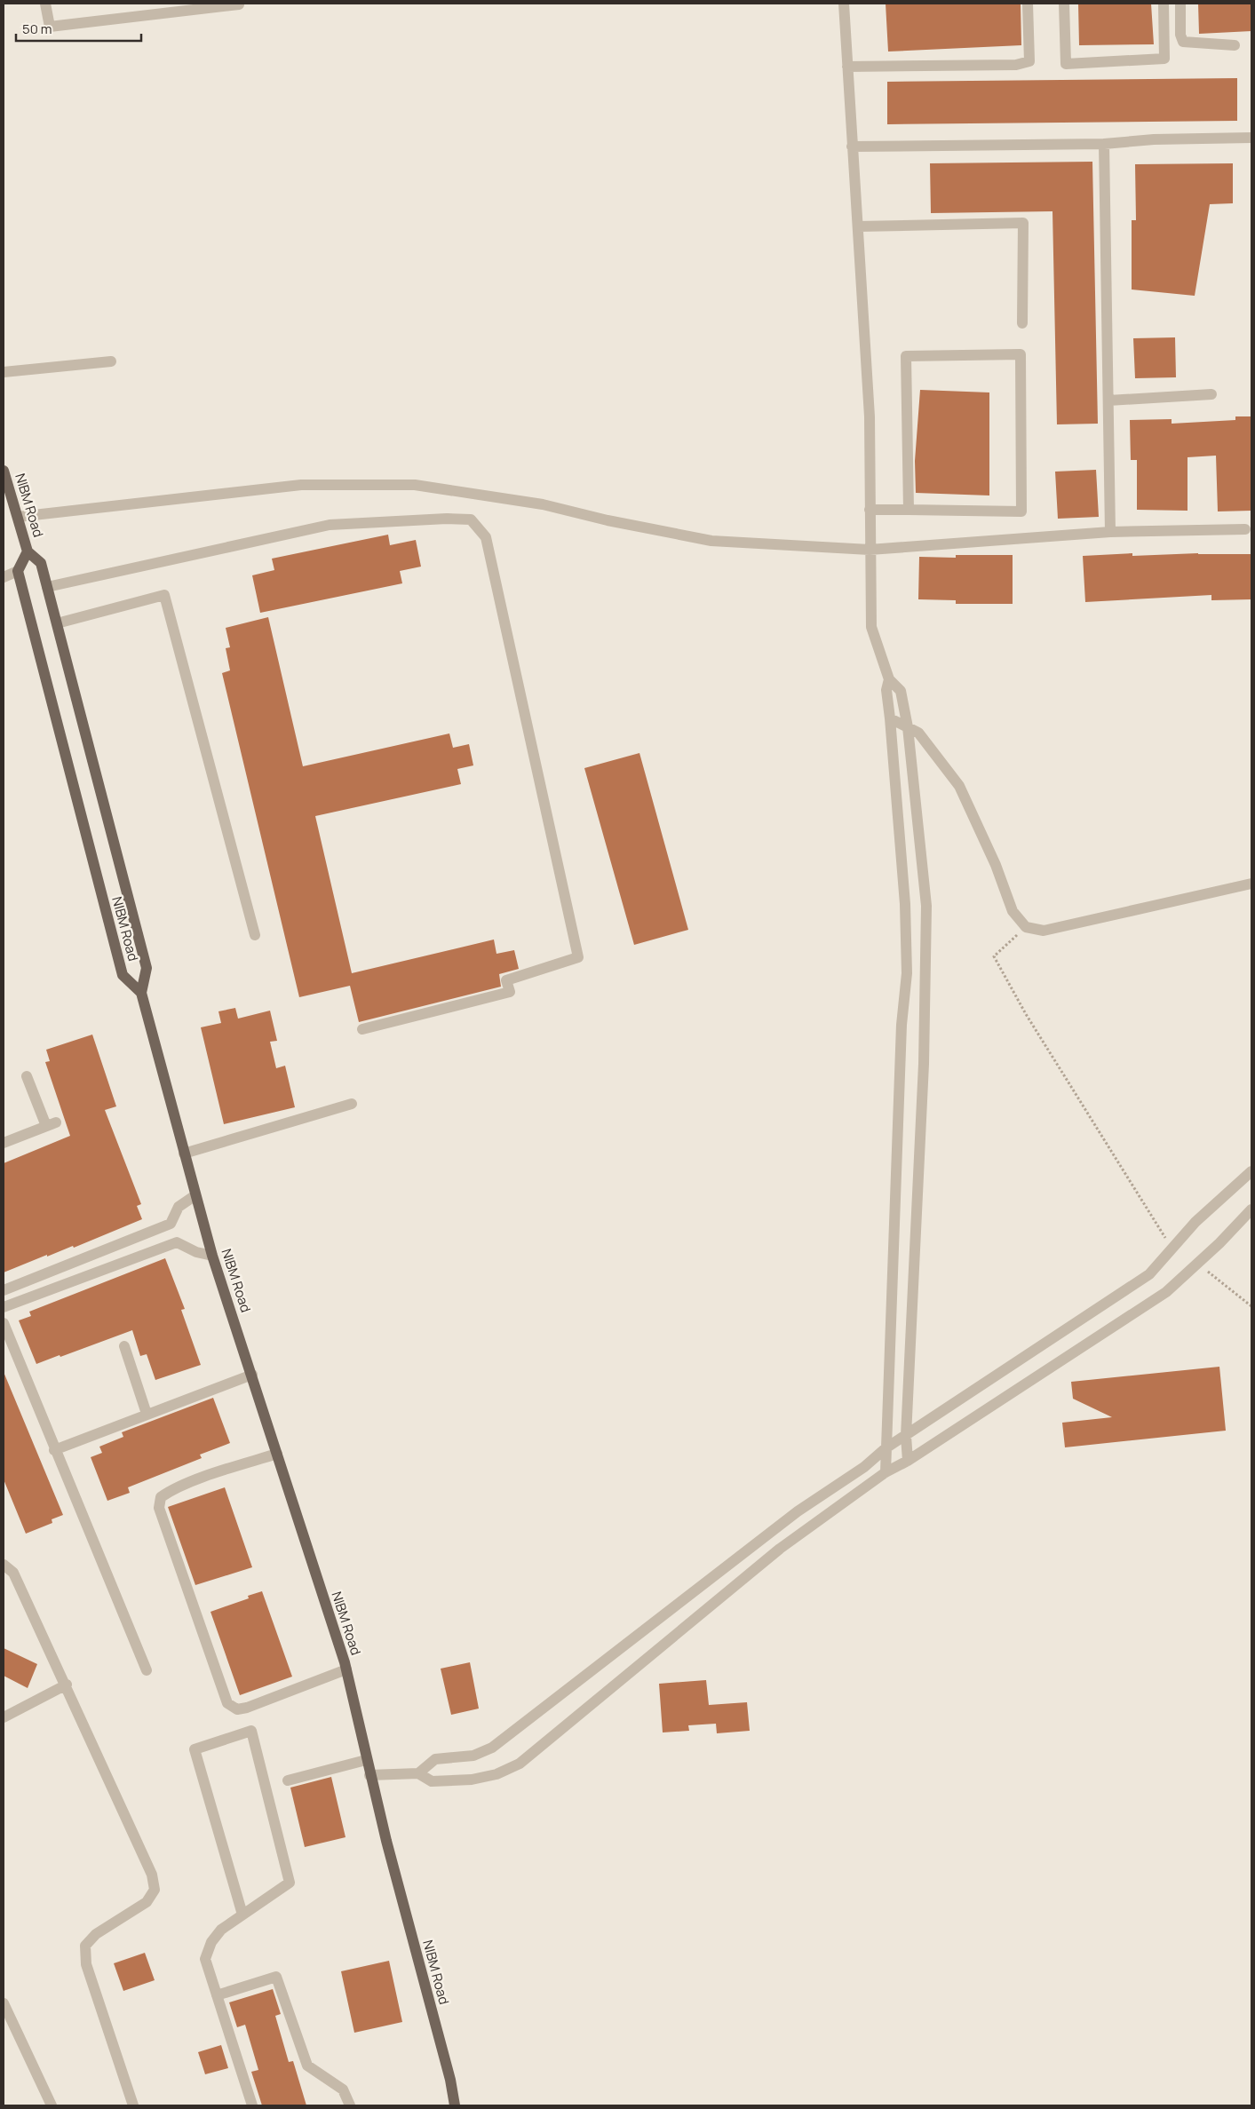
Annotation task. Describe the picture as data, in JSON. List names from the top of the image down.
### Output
{
  "streets": {
    "main road": ["NIBM Road"]
  },
  "scale_bar": "50 m"
}
